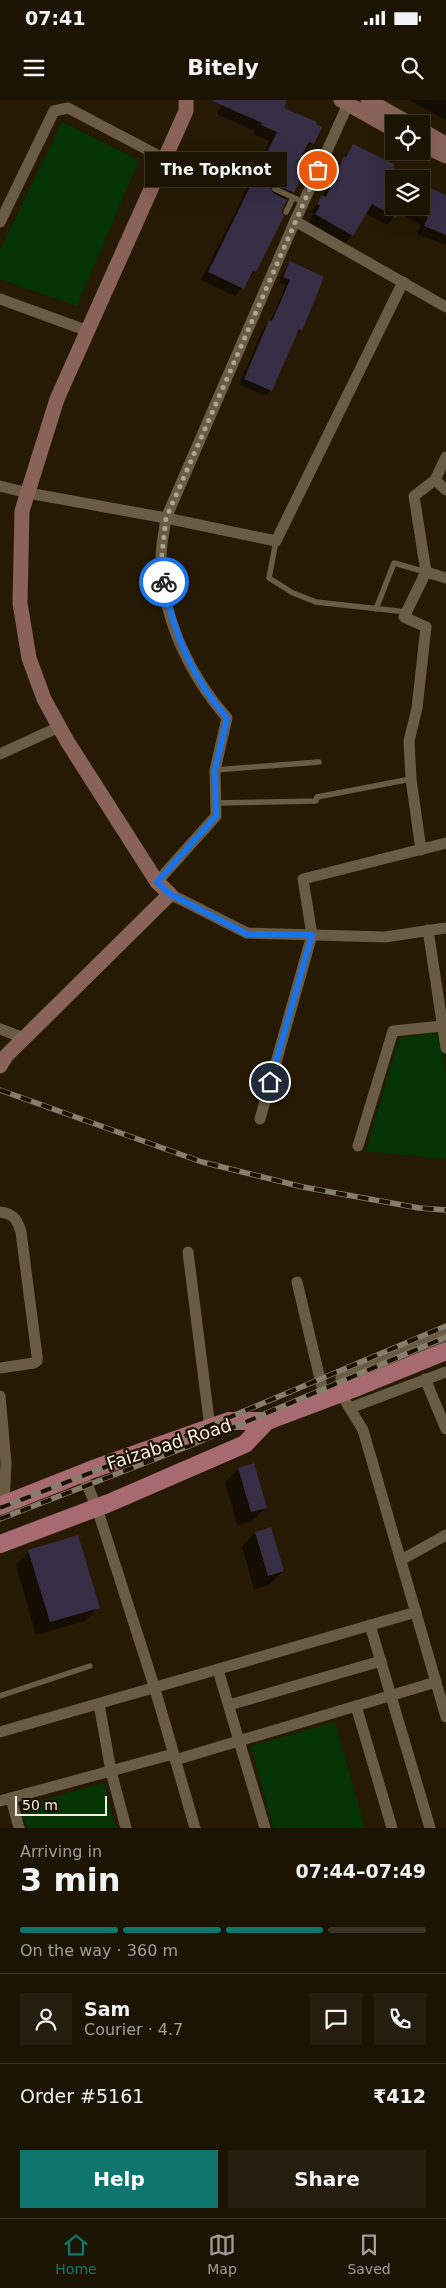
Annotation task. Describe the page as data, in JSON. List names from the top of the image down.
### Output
{
  "streets": {
    "main road": ["Faizabad Road"]
  },
  "places": ["The Topknot"],
  "scale_bar": "50 m",
  "page": {
    "status": "07:41",
    "header": "Bitely",
    "bubble": "The Topknot",
    "scale": "50 m",
    "heading": ["3 min", "Arriving in", "07:44–07:49"],
    "panel": [
      "Sam",
      "Courier · 4.7",
      "Order #5161",
      "₹412"
    ],
    "bar": "On the way · 360 m",
    "buttons": ["Help", "Share"],
    "tabs": ["Home", "Map", "Saved"]
  }
}
